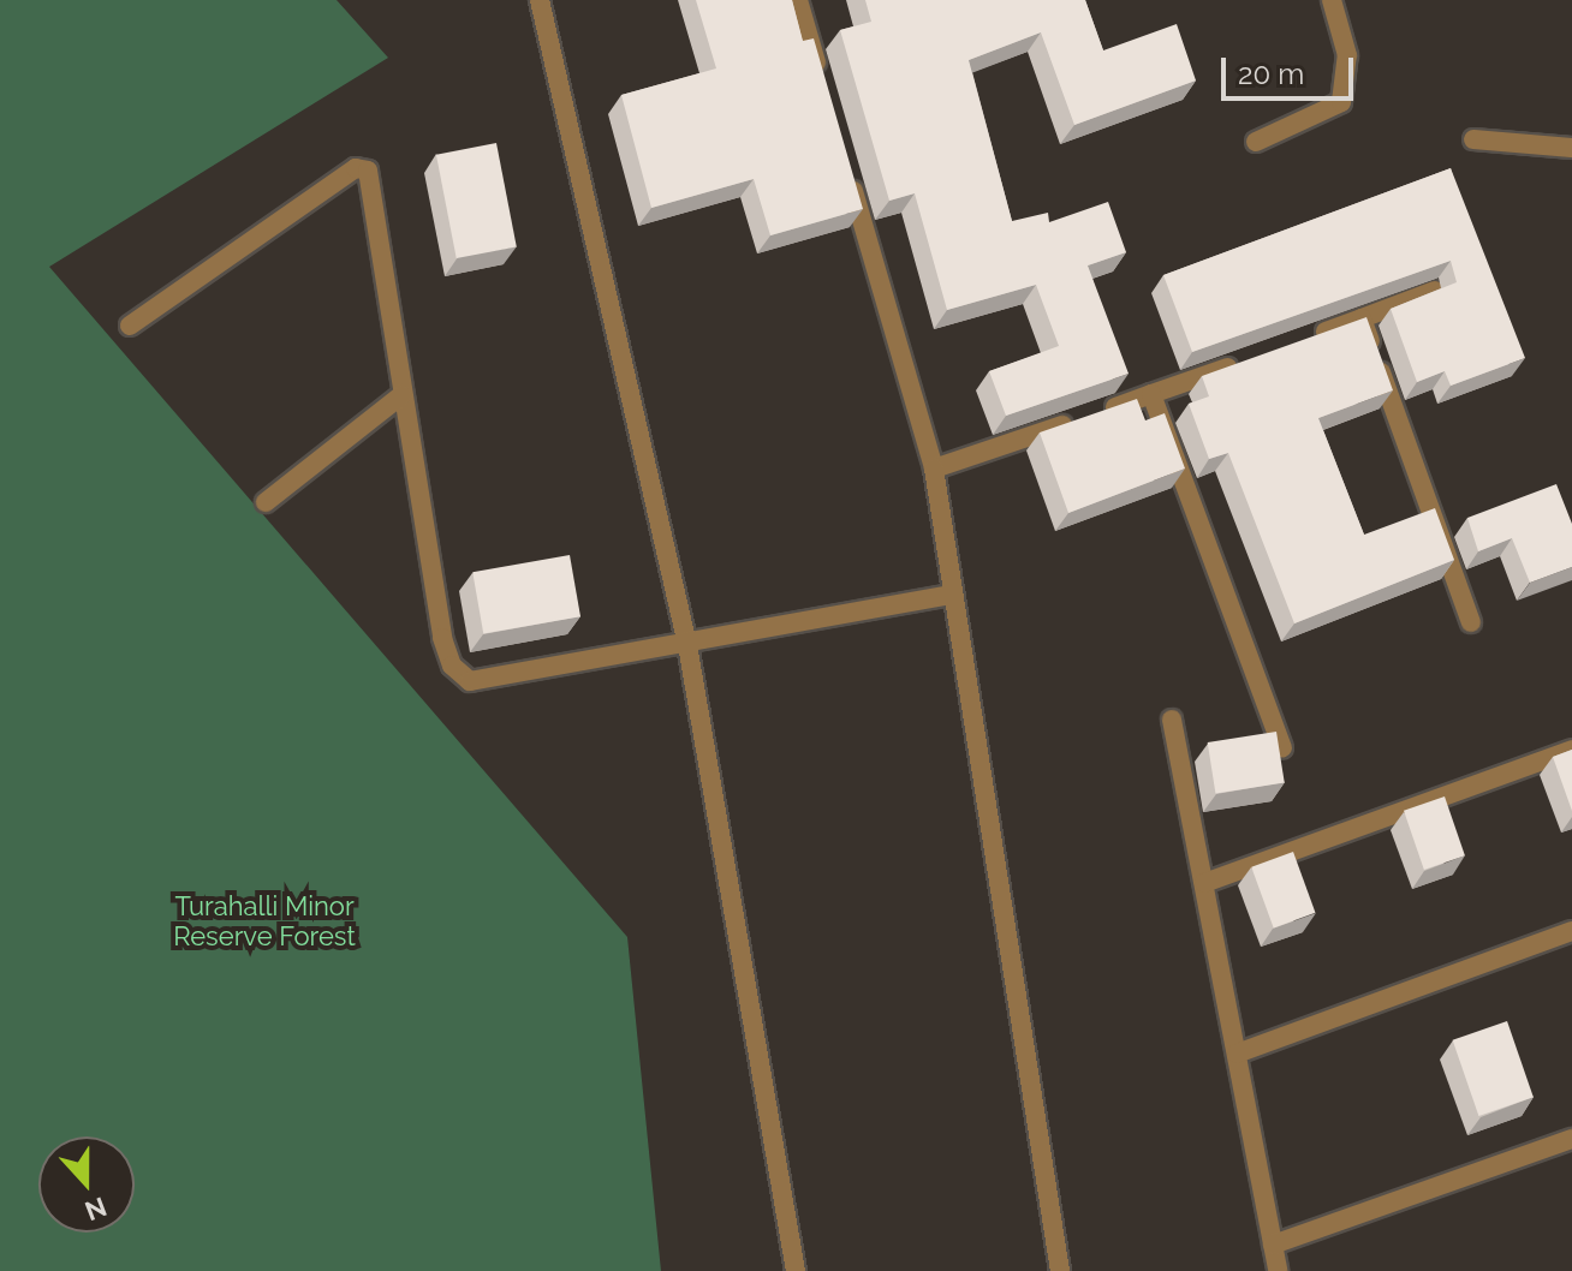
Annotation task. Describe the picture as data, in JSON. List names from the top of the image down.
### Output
{
  "parks": ["Turahalli Minor Reserve Forest"],
  "scale_bar": "20 m",
  "north": "bottom"
}
